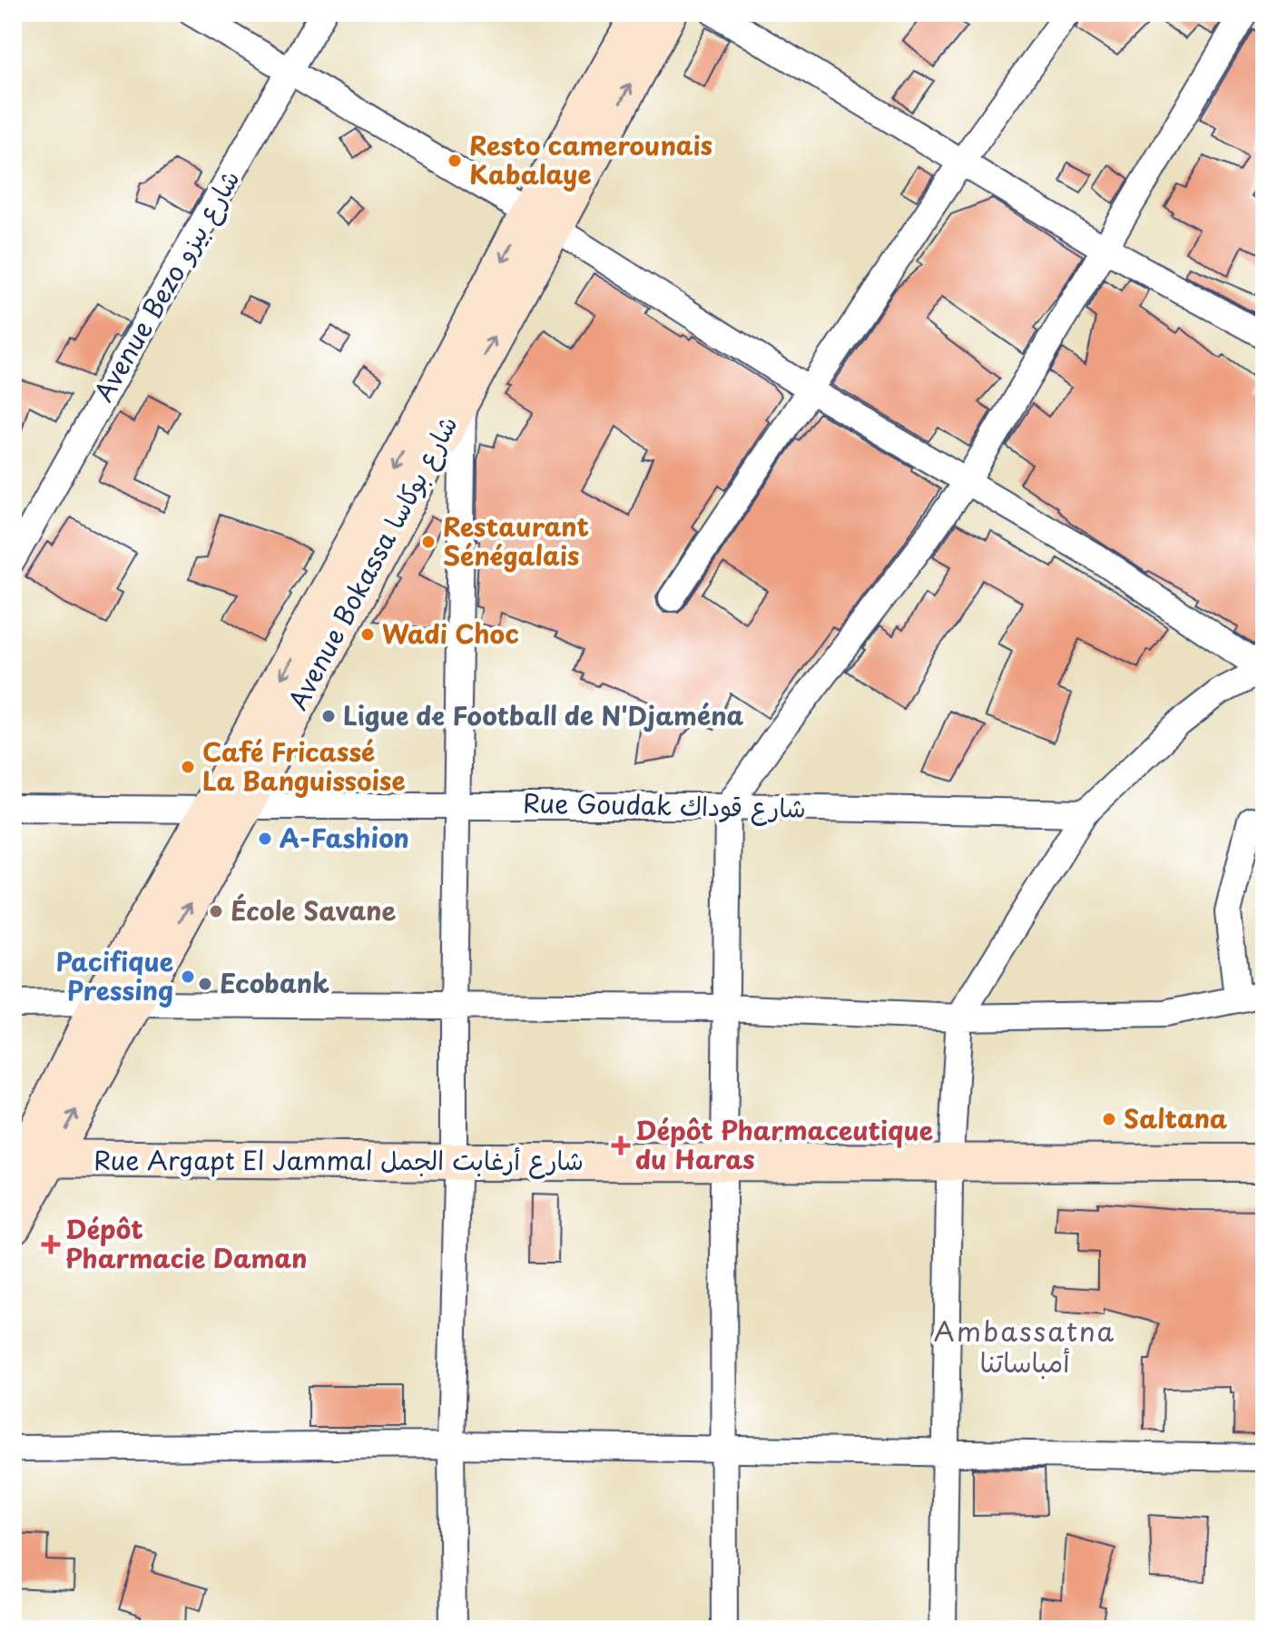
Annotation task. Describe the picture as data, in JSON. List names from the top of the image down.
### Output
{
  "streets": {
    "street": [
      "Avenue Bezo شارع بيزو",
      "Avenue Bokassa شارع بوكاسا",
      "Rue Goudak شارع قوداك",
      "Rue Argapt El Jammal شارع أرغابت الجمل"
    ]
  },
  "crossings": [
    ["Avenue Bokassa شارع بوكاسا", "Rue Goudak شارع قوداك"],
    ["Avenue Bokassa شارع بوكاسا", "Rue Argapt El Jammal شارع أرغابت الجمل"]
  ],
  "districts": ["Ambassatna أمباساتنا"],
  "places": {
    "other": [
      "Resto camerounais Kabalaye",
      "Restaurant Sénégalais",
      "Wadi Choc",
      "Ligue de Football de N'Djaména",
      "Café Fricassé La Banguissoise",
      "A-Fashion",
      "École Savane",
      "Pacifique Pressing",
      "Ecobank",
      "Saltana"
    ],
    "health": ["Dépôt Pharmaceutique du Haras", "Dépôt Pharmacie Daman"]
  }
}
